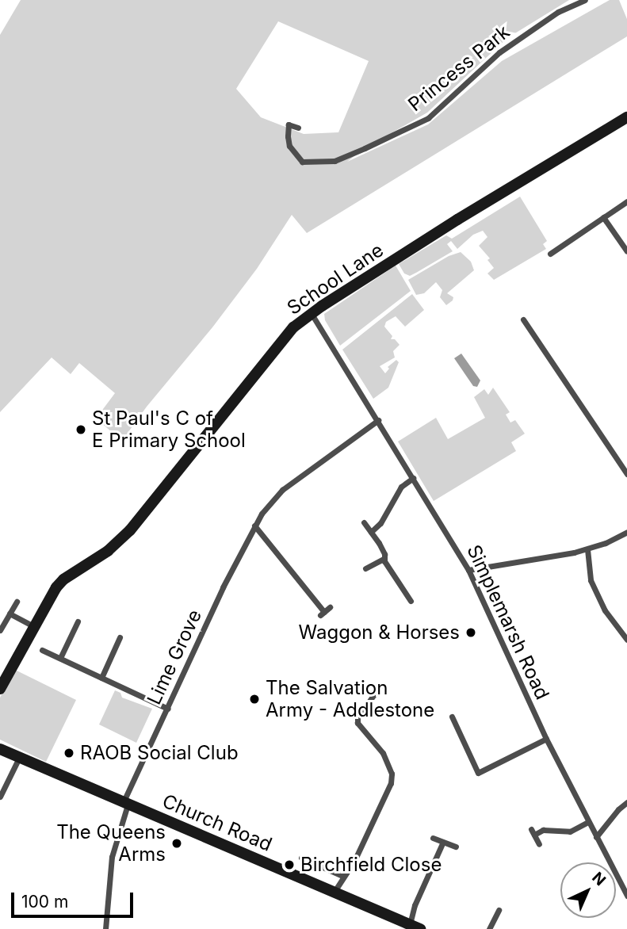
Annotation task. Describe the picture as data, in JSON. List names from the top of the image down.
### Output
{
  "streets": {
    "street": [
      "Princess Park",
      "School Lane",
      "Simplemarsh Road",
      "Lime Grove",
      "Church Road"
    ]
  },
  "crossings": [
    ["School Lane", "Simplemarsh Road"],
    ["Simplemarsh Road", "Lime Grove"],
    ["Lime Grove", "Church Road"]
  ],
  "places": [
    "St Paul's C of E Primary School",
    "Waggon & Horses",
    "The Salvation Army - Addlestone",
    "RAOB Social Club",
    "The Queens Arms",
    "Birchfield Close"
  ],
  "scale_bar": "100 m",
  "north": "top right"
}
